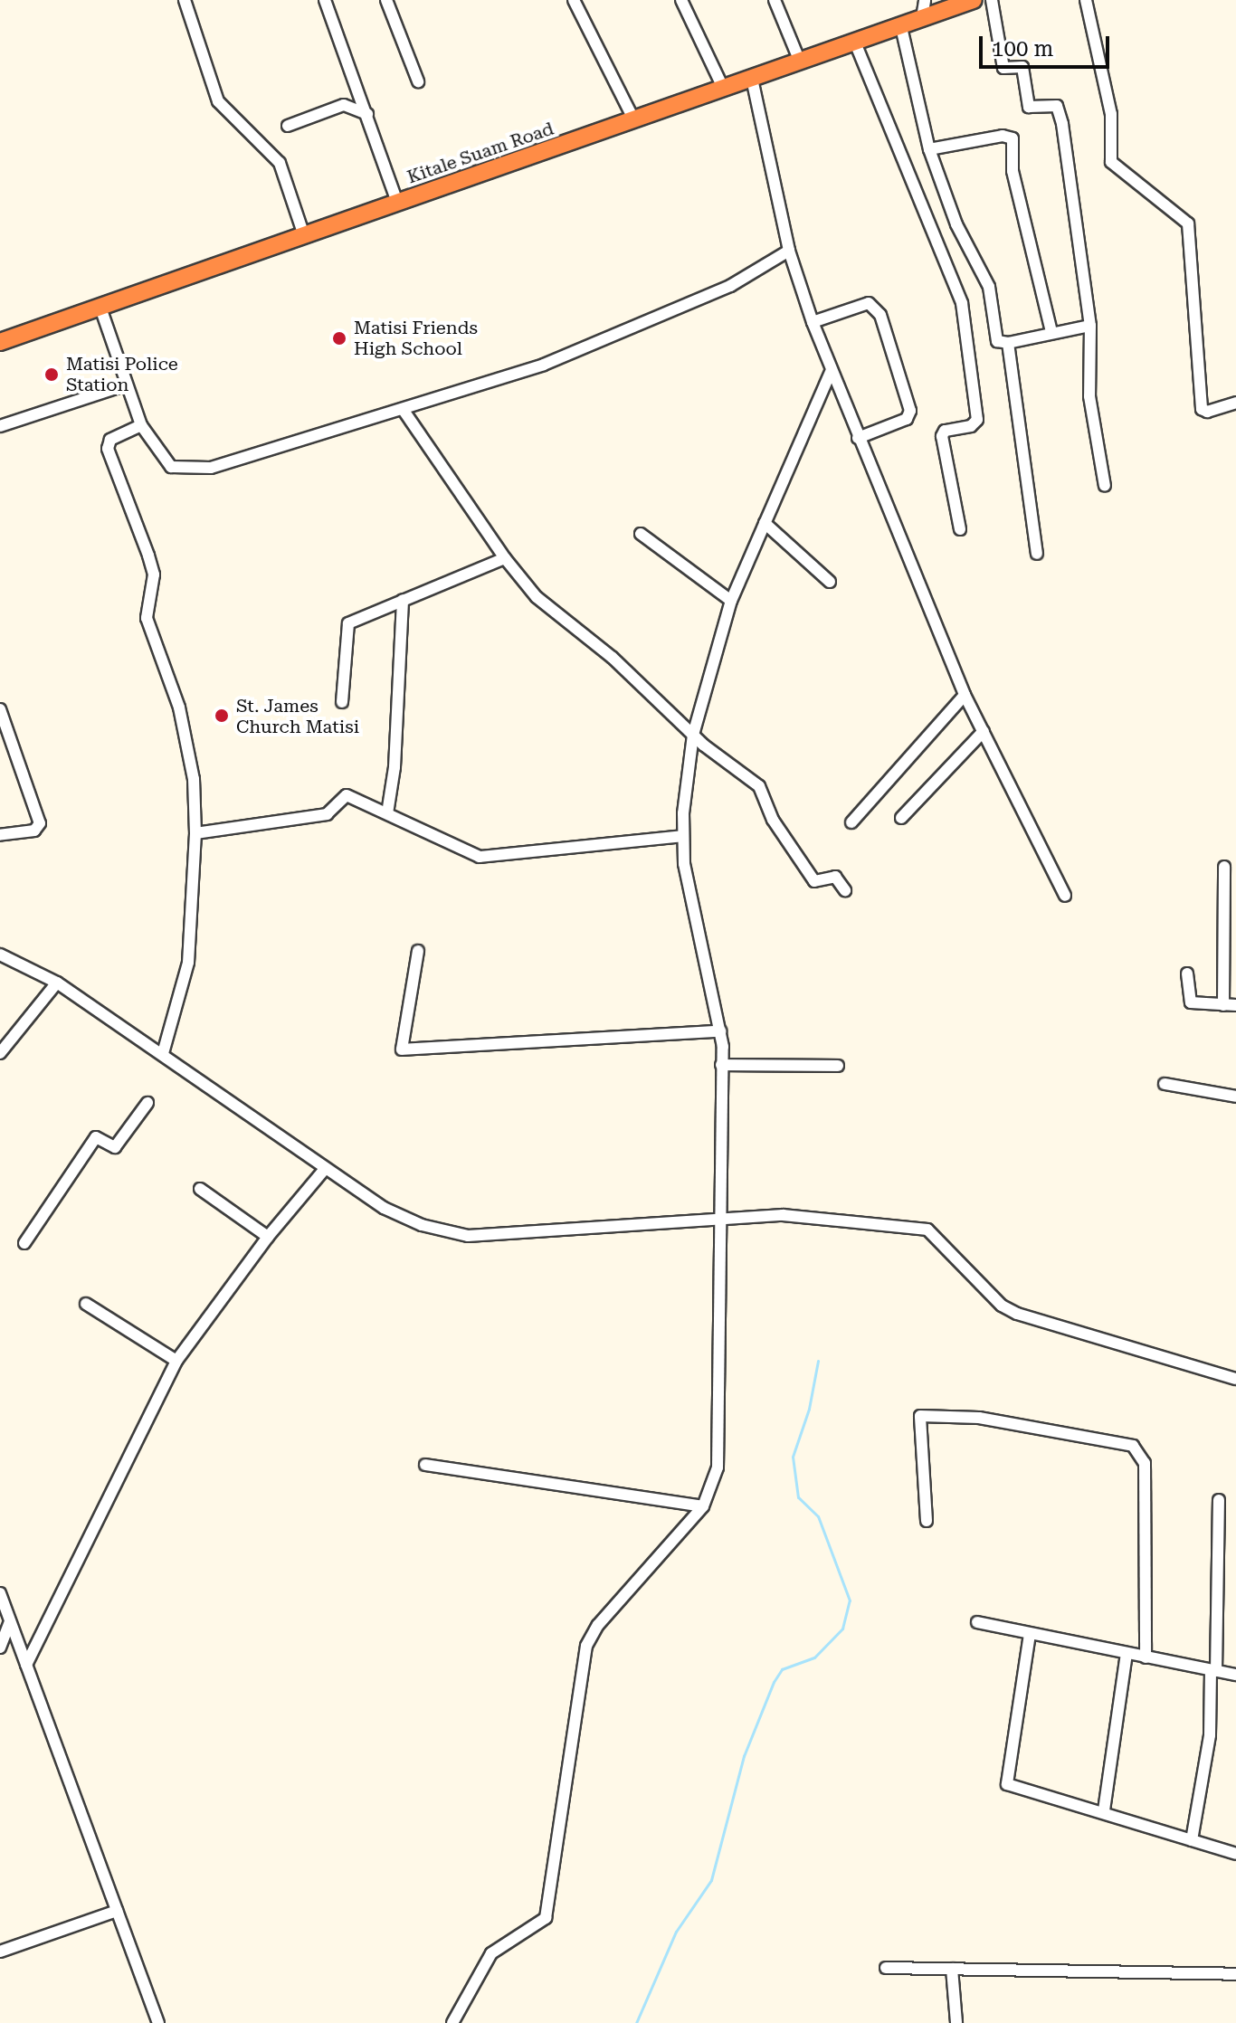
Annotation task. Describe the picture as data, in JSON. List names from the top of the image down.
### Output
{
  "streets": {
    "highway": ["Kitale Suam Road"]
  },
  "places": ["Matisi Friends High School", "Matisi Police Station", "St. James Church Matisi"],
  "scale_bar": "100 m"
}
